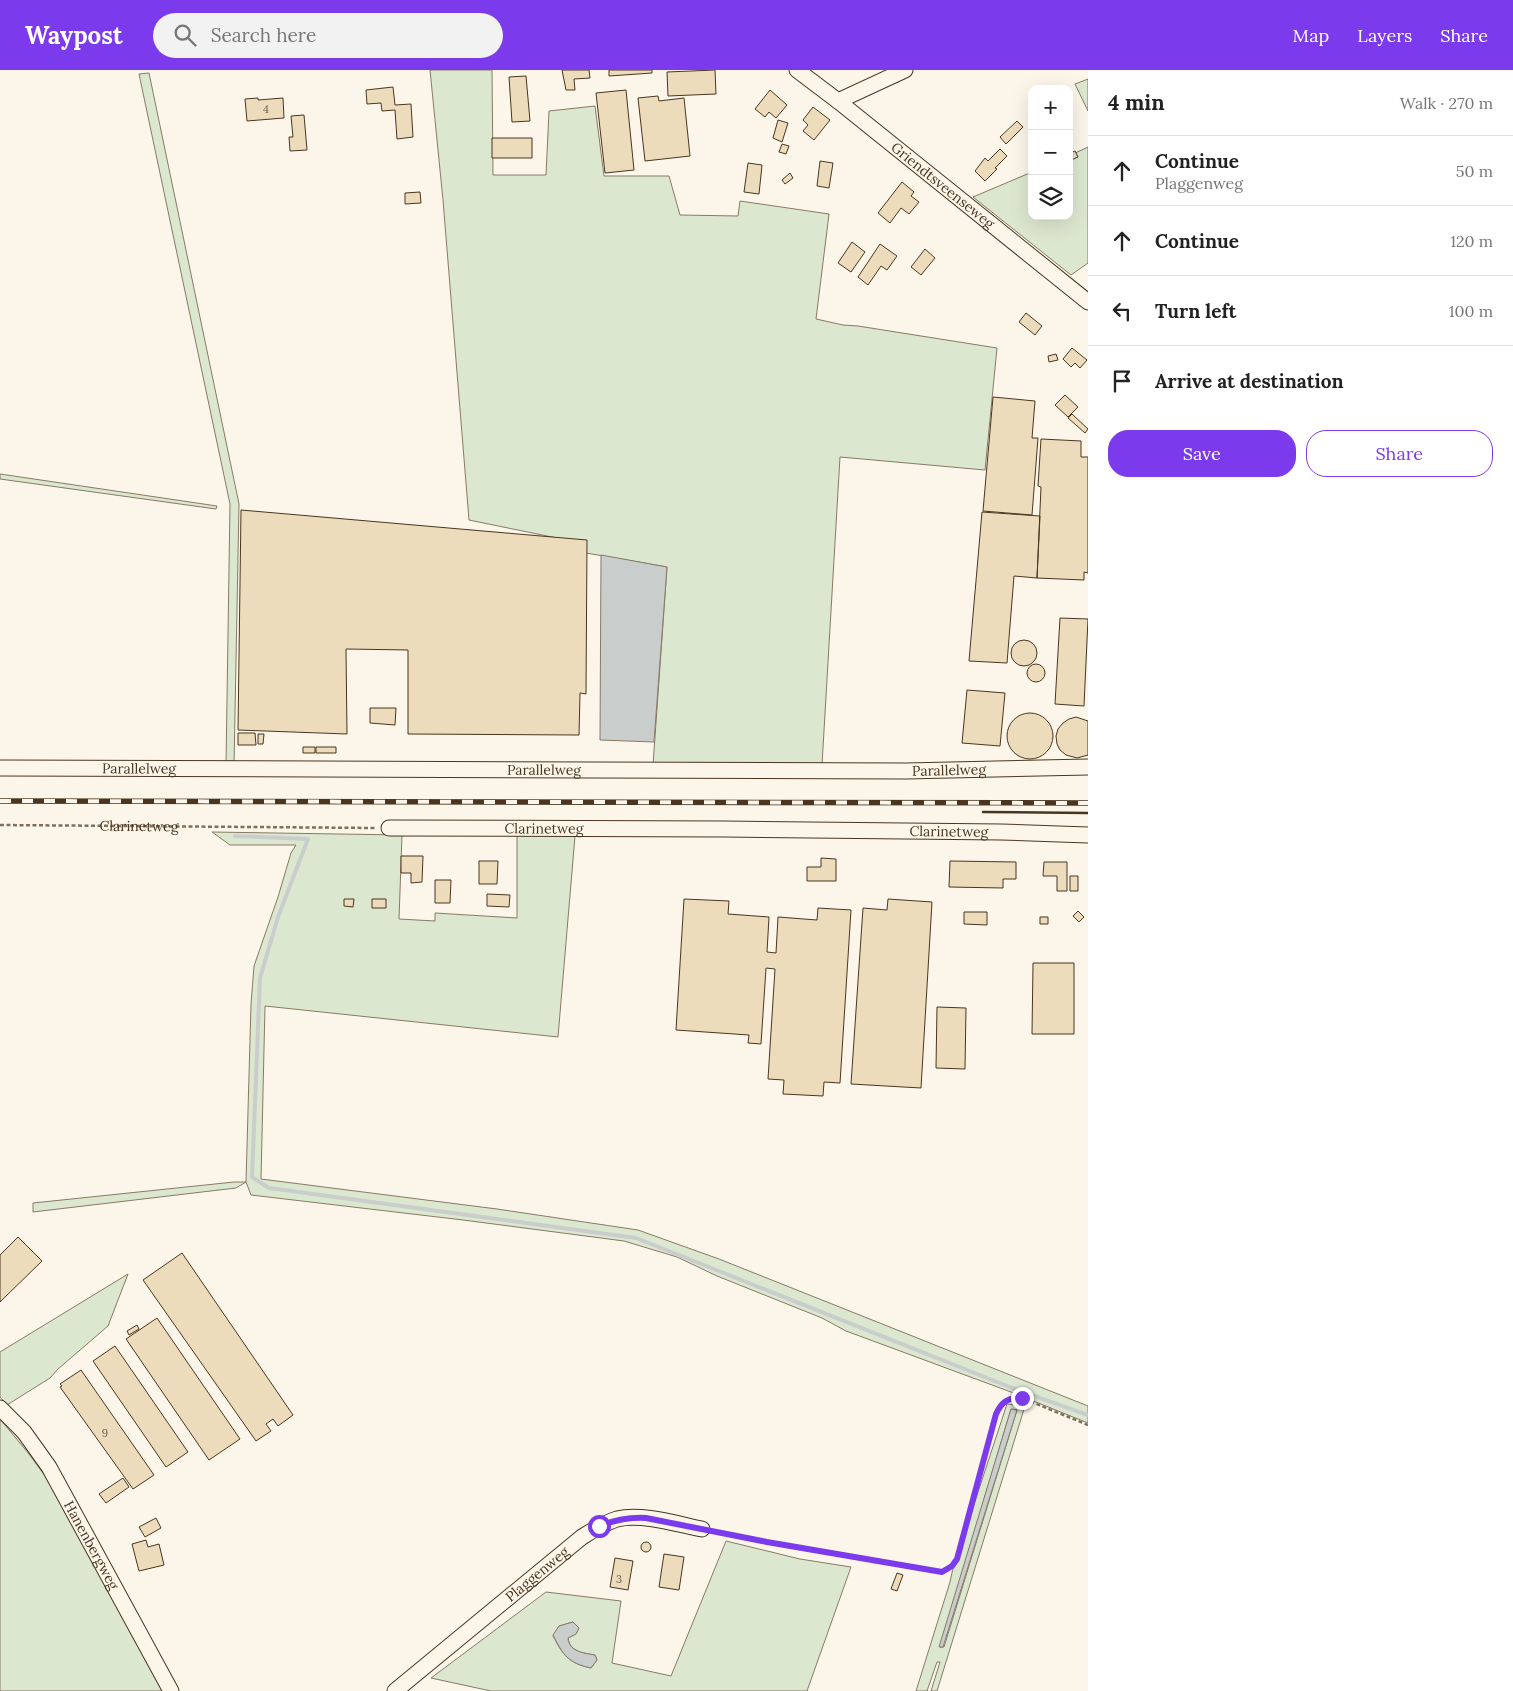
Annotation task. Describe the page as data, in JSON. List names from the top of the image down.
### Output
{
  "streets": {
    "street": [
      "Griendtsveenseweg",
      "Parallelweg",
      "Clarinetweg",
      "Hanenbergweg",
      "Plaggenweg"
    ]
  },
  "house_numbers": ["4", "9", "3"],
  "page": {
    "header": "Waypost",
    "search": "Search here",
    "nav": ["Map", "Layers", "Share"],
    "heading": ["4 min", "Walk · 270 m"],
    "map_buttons": ["+", "−"],
    "list": [
      ["Continue", "Plaggenweg", "50 m"],
      ["Continue", "120 m"],
      ["Turn left", "100 m"],
      "Arrive at destination"
    ],
    "buttons": ["Save", "Share"]
  }
}
